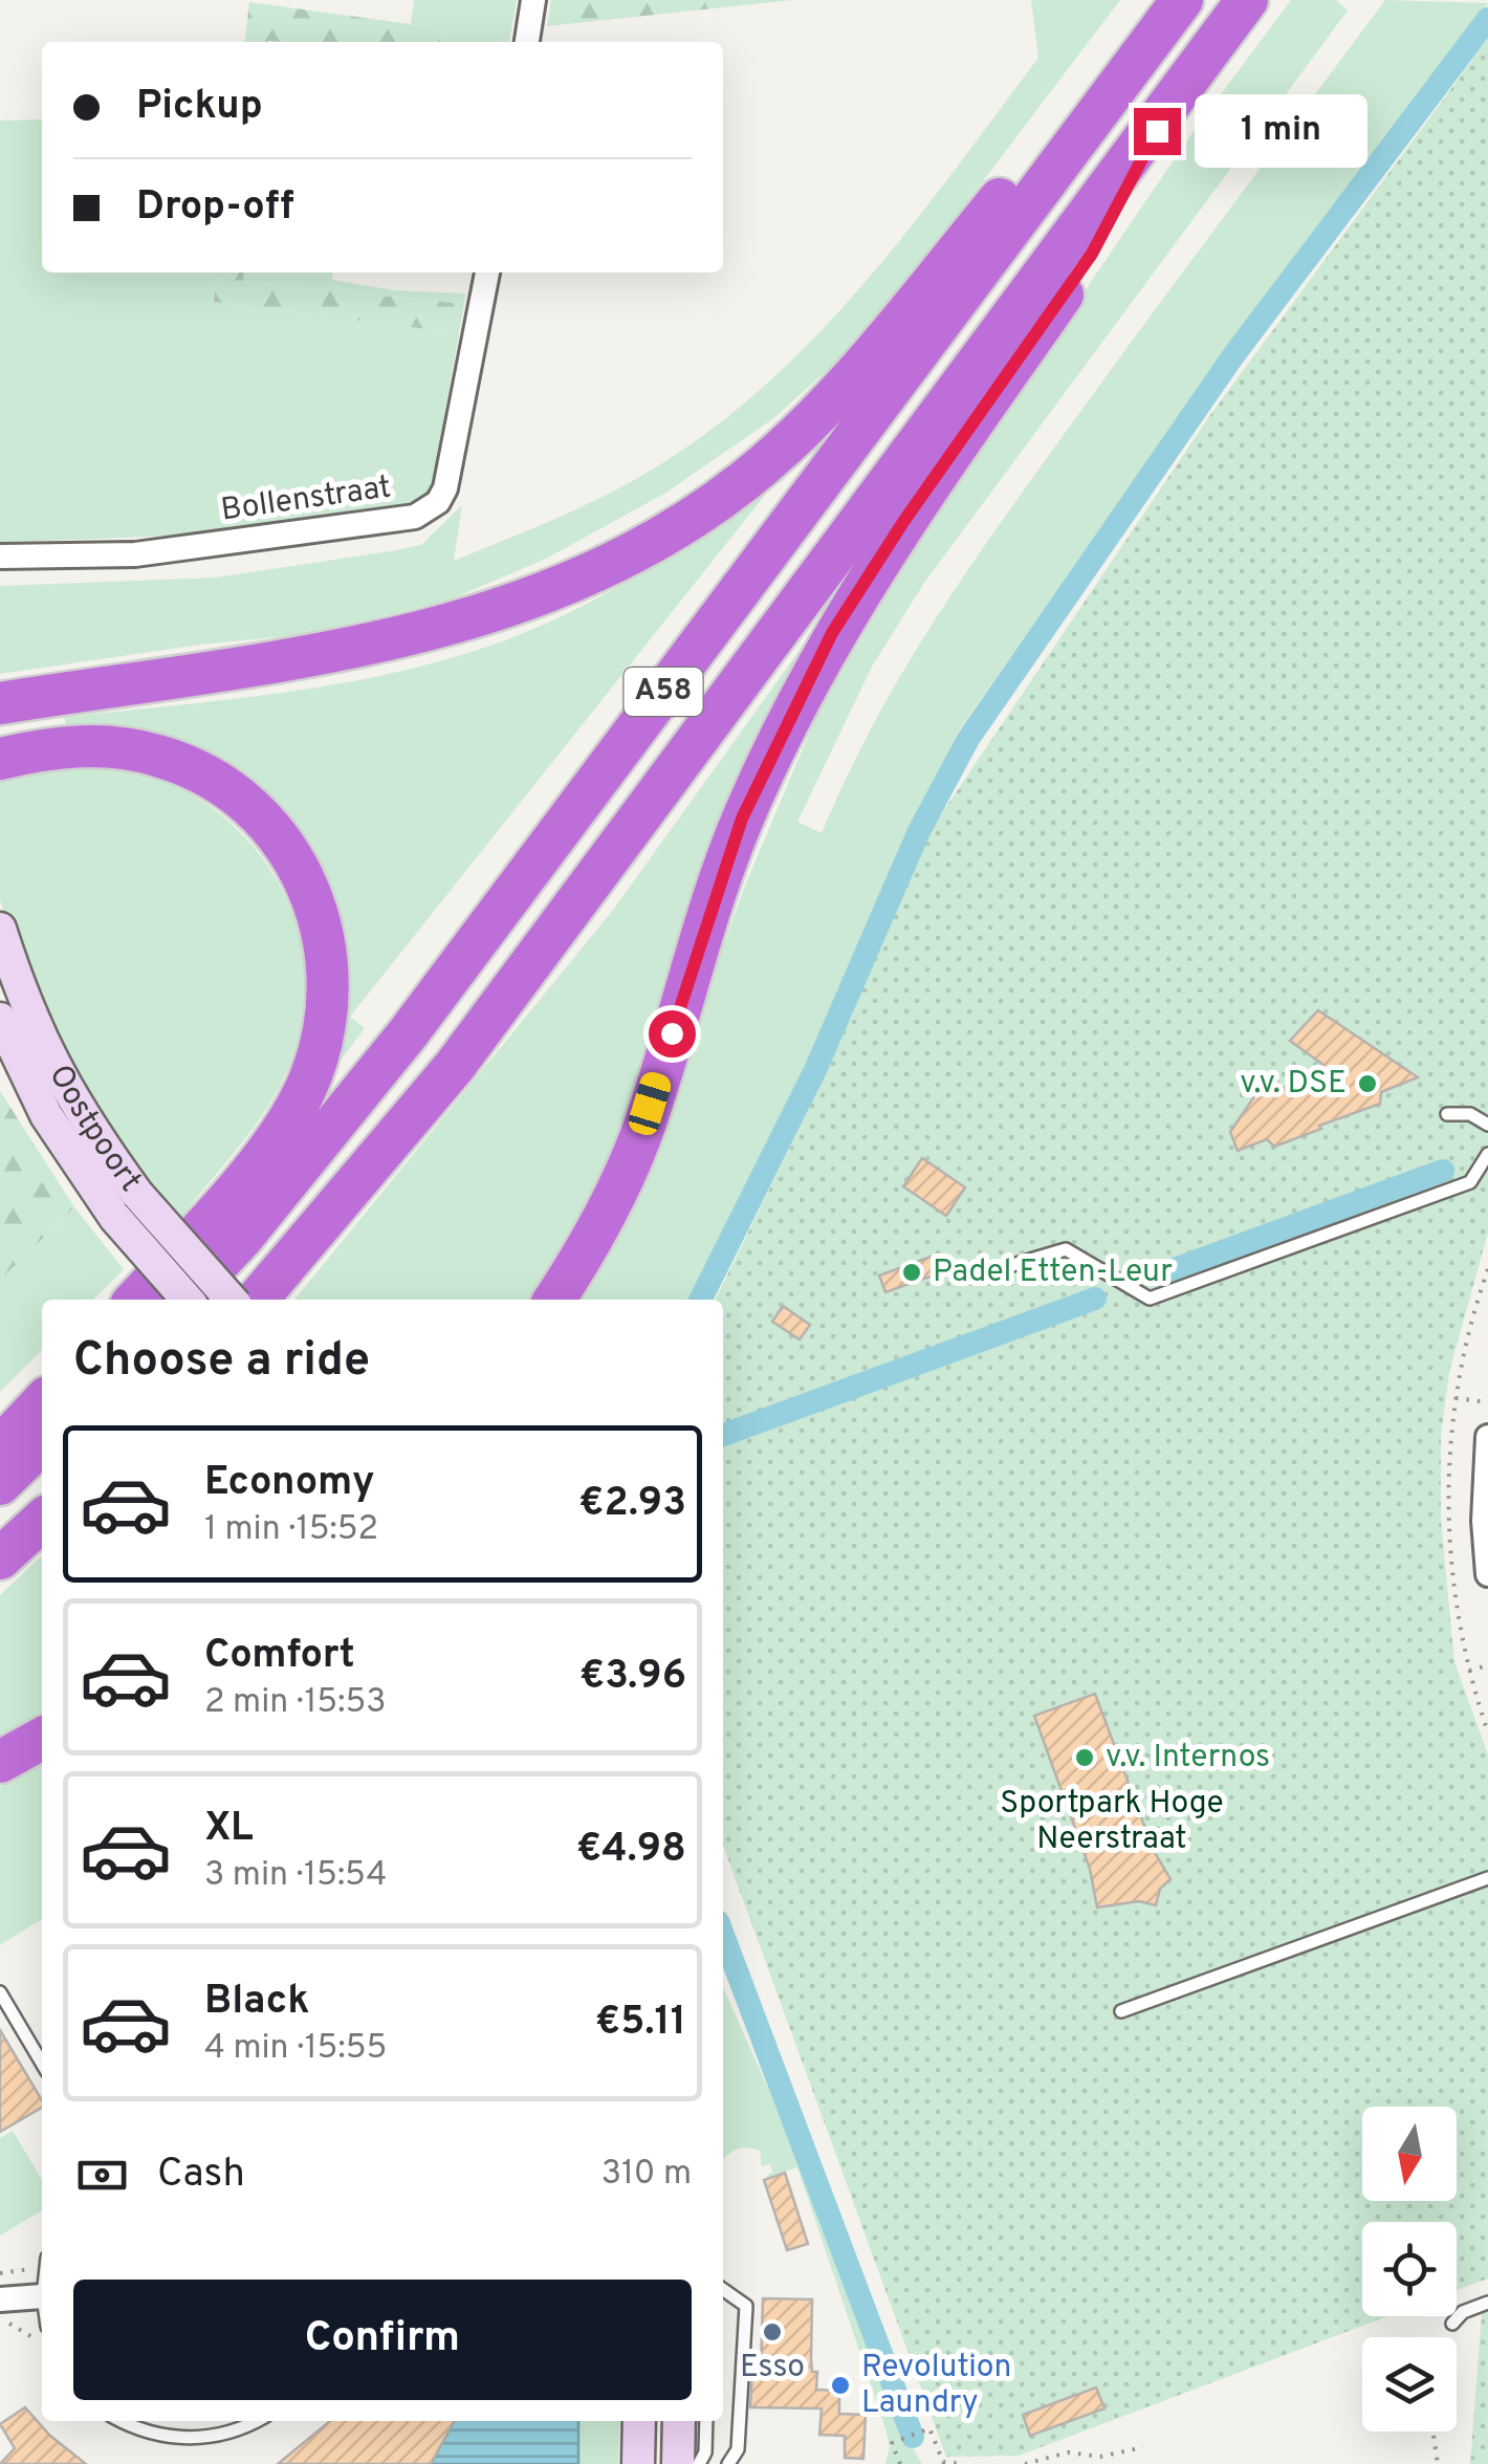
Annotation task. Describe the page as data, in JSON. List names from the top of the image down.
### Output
{
  "streets": {
    "highway": ["A58"],
    "main road": ["Oostpoort"],
    "street": ["Bollenstraat"]
  },
  "parks": ["Sportpark Hoge Neerstraat"],
  "places": [
    "v.v. DSE",
    "Padel Etten-Leur",
    "v.v. Internos",
    "Esso",
    "Revolution Laundry"
  ],
  "north": "bottom",
  "page": {
    "banner": ["Pickup", "Drop-off"],
    "bubble": "1 min",
    "heading": "Choose a ride",
    "list": [
      {
        "name": "Economy",
        "note": "1 min · 15:52",
        "value": "€2.93"
      },
      {
        "name": "Comfort",
        "note": "2 min · 15:53",
        "value": "€3.96"
      },
      {
        "name": "XL",
        "note": "3 min · 15:54",
        "value": "€4.98"
      },
      {
        "name": "Black",
        "note": "4 min · 15:55",
        "value": "€5.11"
      }
    ],
    "pay": ["Cash", "310 m"],
    "buttons": "Confirm"
  }
}
